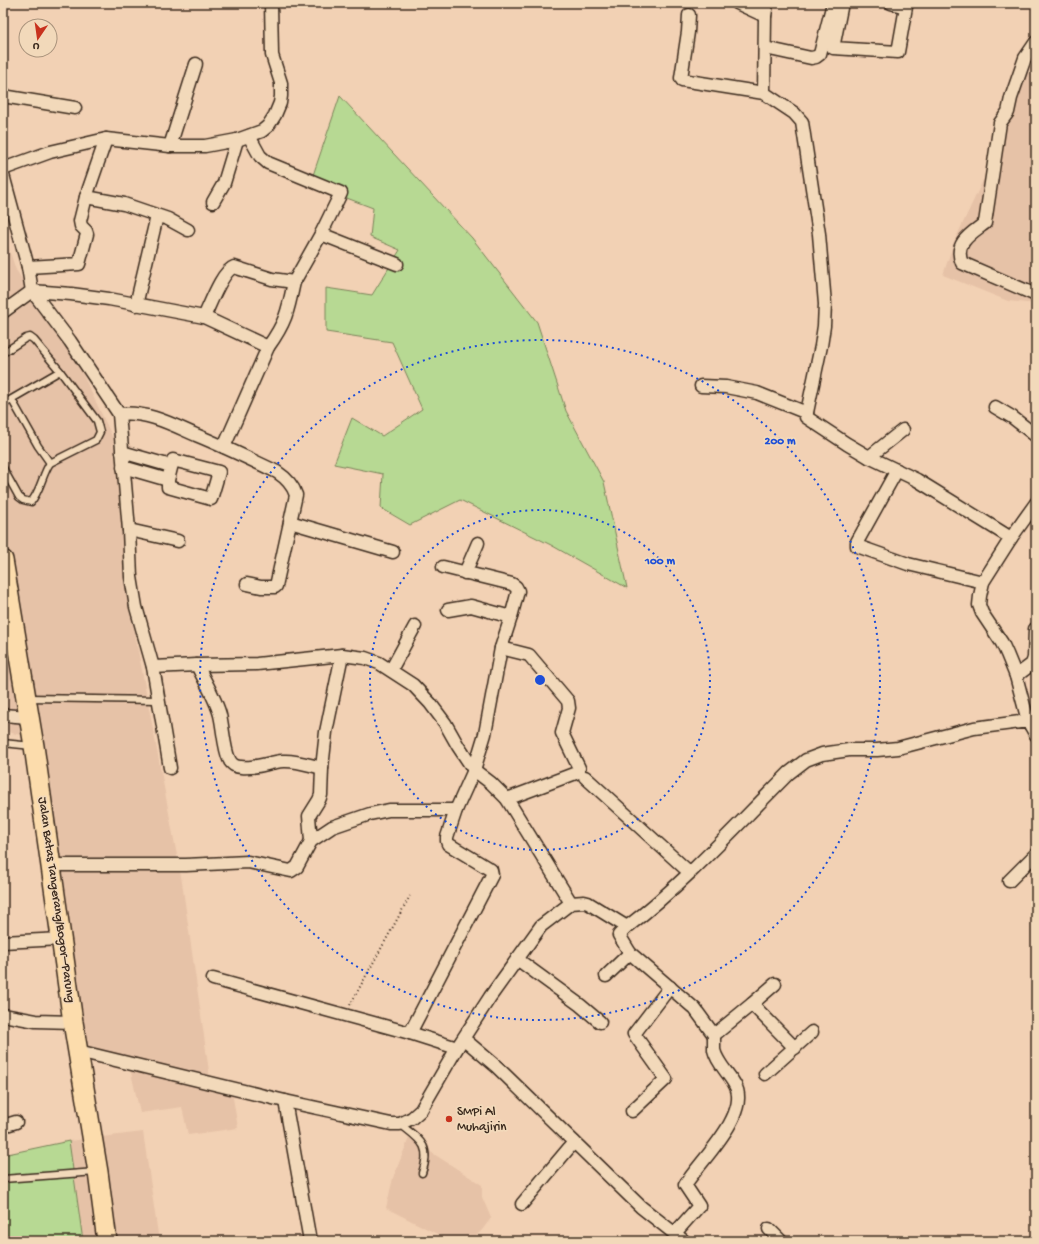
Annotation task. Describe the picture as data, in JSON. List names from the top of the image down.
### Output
{
  "streets": {
    "main road": ["Jalan Batas Tangerang/Bogor–Parung"]
  },
  "places": ["SMPi Al Muhajirin"],
  "north": "bottom",
  "rings": ["200 m", "100 m"]
}
